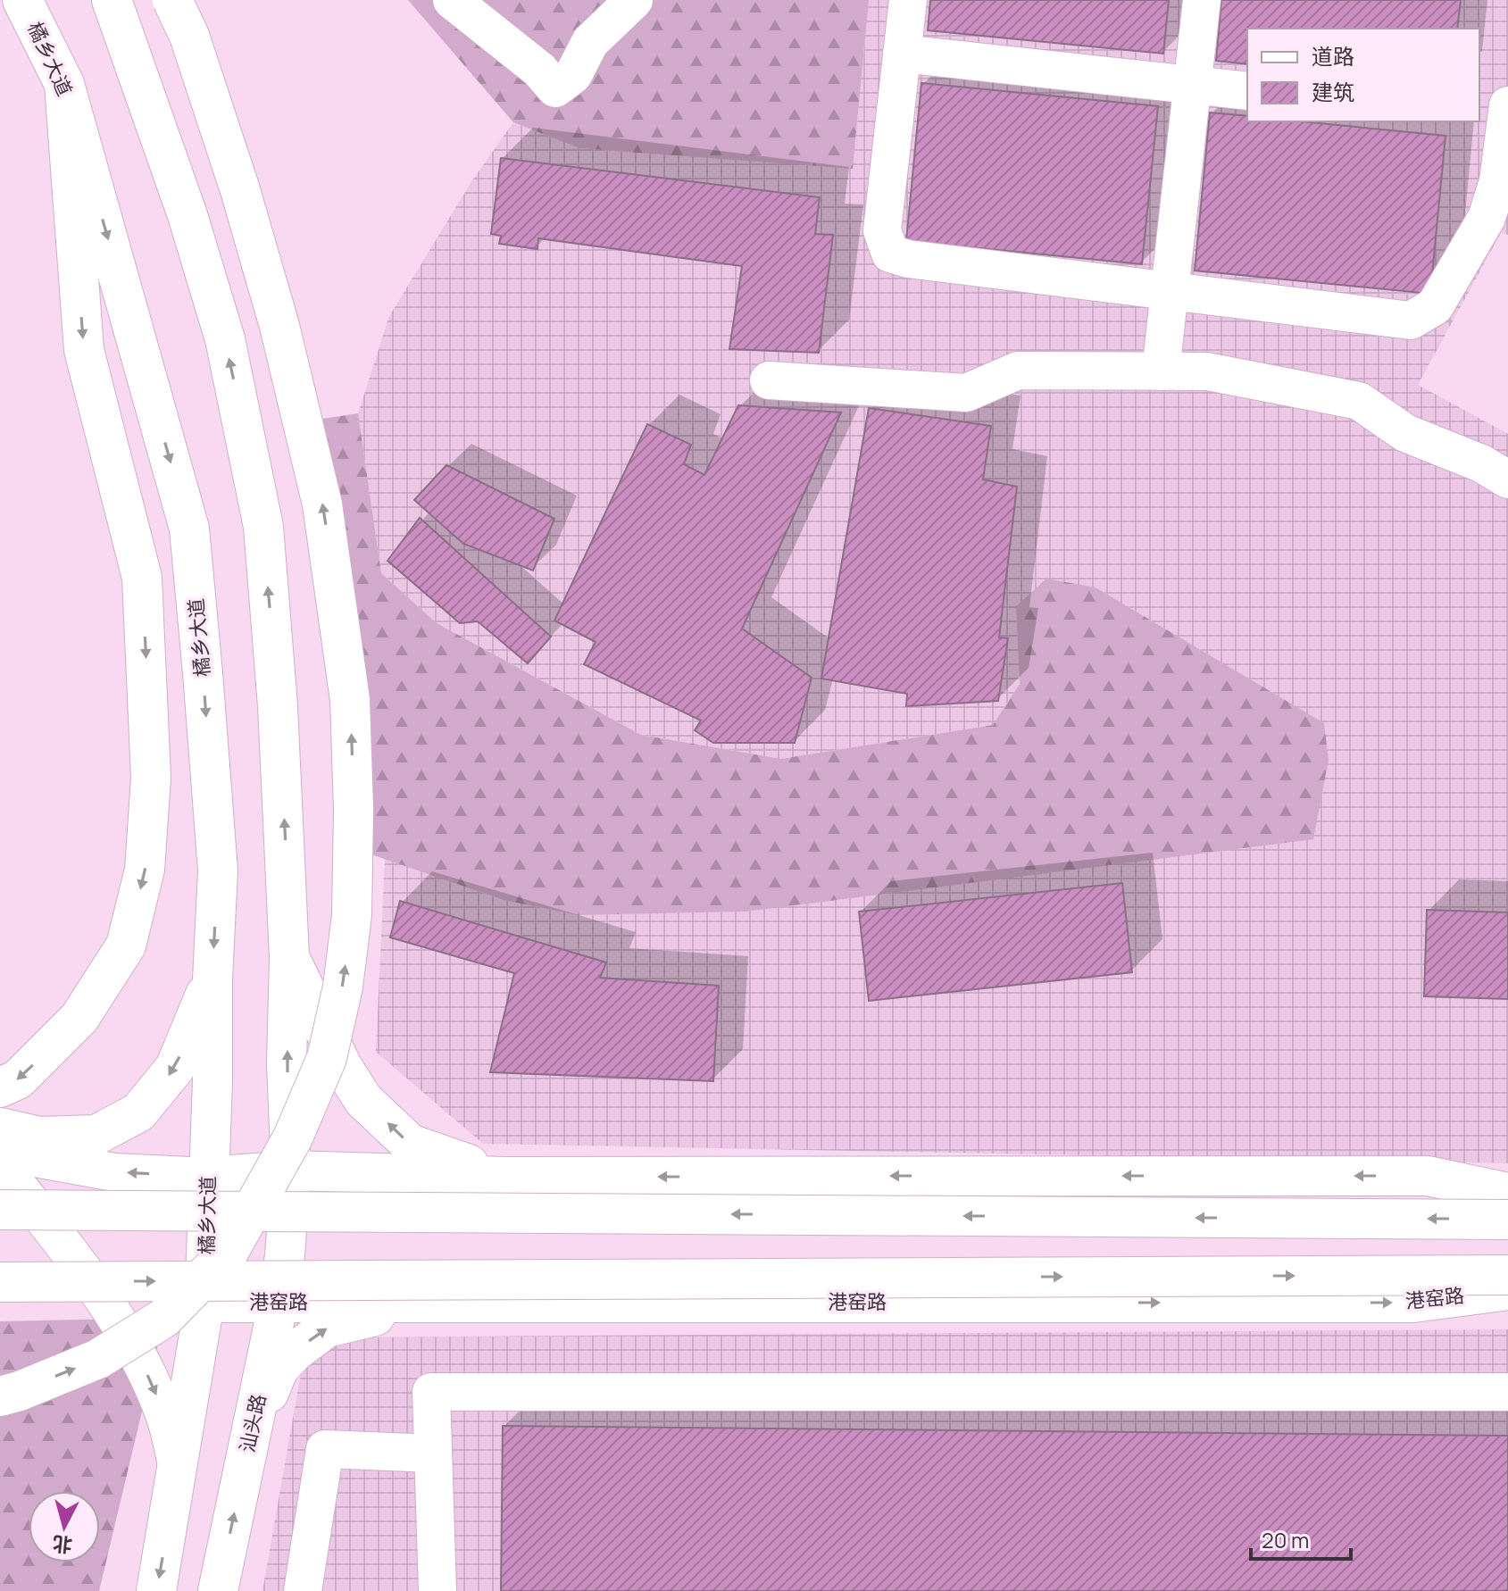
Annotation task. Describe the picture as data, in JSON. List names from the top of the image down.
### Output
{
  "streets": {
    "main road": ["橘乡大道", "港窑路", "汕头路"]
  },
  "crossings": [
    ["橘乡大道", "港窑路"],
    ["港窑路", "汕头路"]
  ],
  "legend": ["道路", "建筑"],
  "scale_bar": "20 m",
  "north": "bottom"
}
